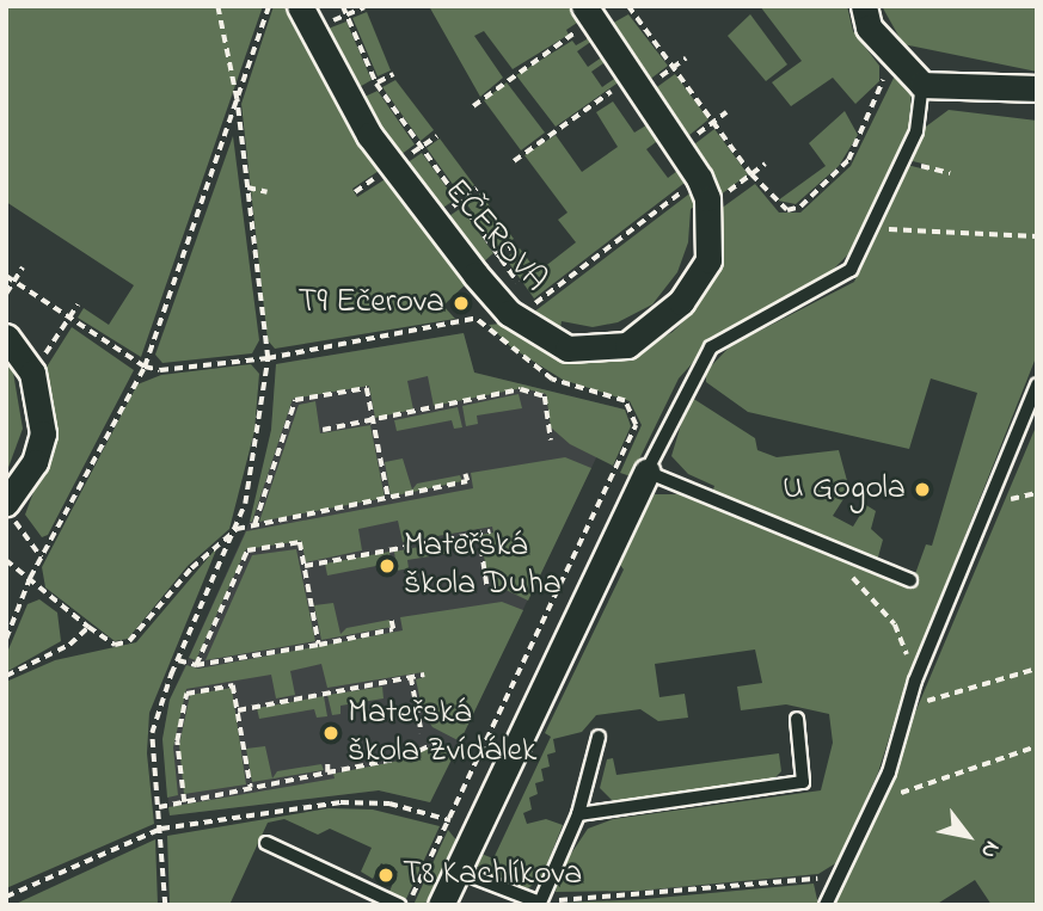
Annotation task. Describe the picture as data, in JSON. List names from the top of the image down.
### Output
{
  "streets": {
    "street": ["EČEROVA"]
  },
  "places": [
    "T9 Ečerova",
    "U Gogola",
    "Mateřská škola Duha",
    "Mateřská škola Zvídálek",
    "T8 Kachlíkova"
  ],
  "north": "bottom right"
}
